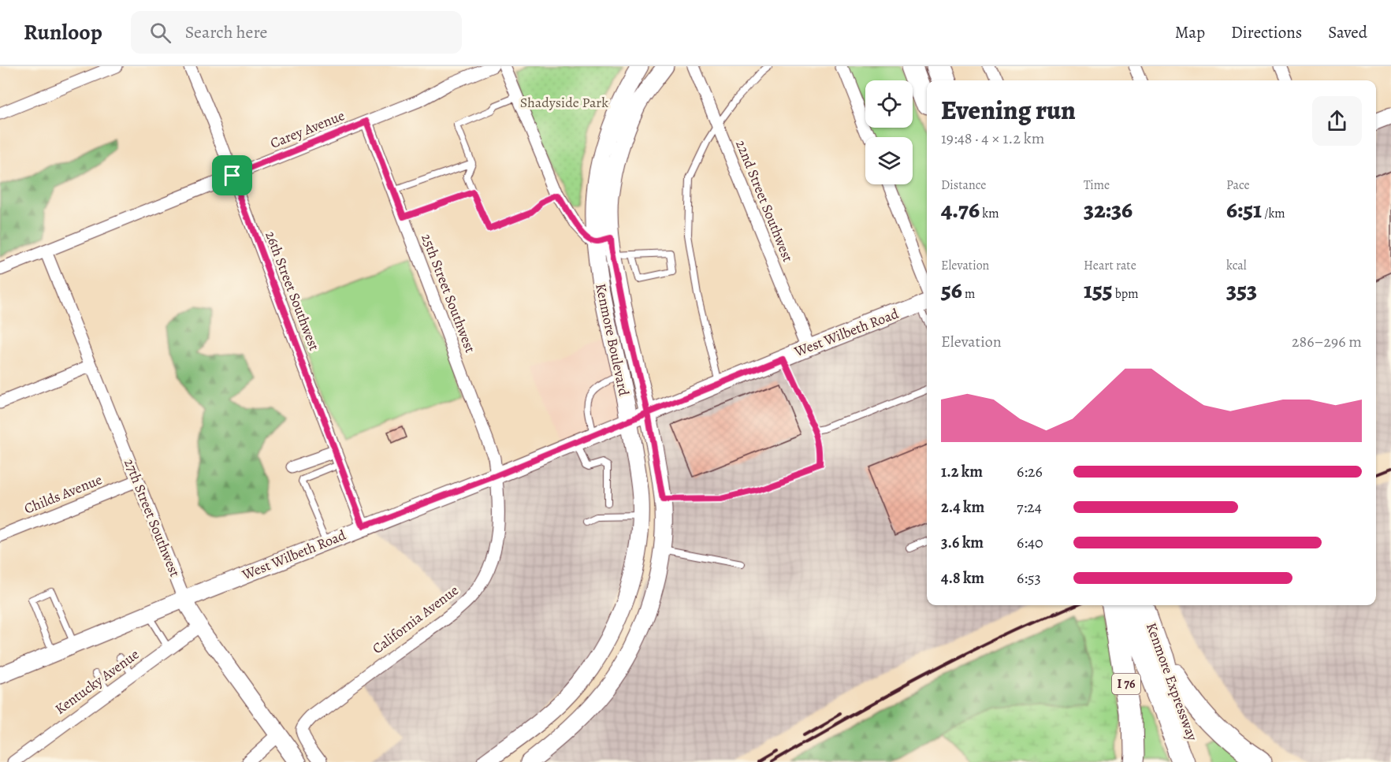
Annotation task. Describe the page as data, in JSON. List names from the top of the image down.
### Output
{
  "streets": {
    "highway": ["Kenmore Expressway", "I 76"],
    "main road": ["West Wilbeth Road", "Kenmore Boulevard"],
    "street": [
      "Carey Avenue",
      "22nd Street Southwest",
      "26th Street Southwest",
      "25th Street Southwest",
      "Childs Avenue",
      "27th Street Southwest",
      "California Avenue",
      "Kentucky Avenue"
    ]
  },
  "crossings": [
    ["Carey Avenue", "26th Street Southwest"],
    ["Carey Avenue", "25th Street Southwest"],
    ["Carey Avenue", "27th Street Southwest"],
    ["22nd Street Southwest", "West Wilbeth Road"],
    ["26th Street Southwest", "West Wilbeth Road"],
    ["25th Street Southwest", "West Wilbeth Road"],
    ["25th Street Southwest", "California Avenue"],
    ["West Wilbeth Road", "Kenmore Boulevard"],
    ["West Wilbeth Road", "27th Street Southwest"],
    ["West Wilbeth Road", "California Avenue"],
    ["Childs Avenue", "27th Street Southwest"],
    ["27th Street Southwest", "Kentucky Avenue"]
  ],
  "parks": ["Shadyside Park"],
  "page": {
    "header": "Runloop",
    "search": "Search here",
    "nav": ["Map", "Directions", "Saved"],
    "heading": ["Evening run", "19:48 · 4 × 1.2 km"],
    "stats": [
      ["Distance", "4.76 km"],
      ["Time", "32:36"],
      ["Pace", "6:51 /km"],
      ["Elevation", "56 m"],
      ["Heart rate", "155 bpm"],
      ["kcal", "353"]
    ],
    "chart": ["Elevation", "286–296 m"],
    "list": [
      {
        "name": "1.2 km",
        "note": "6:26"
      },
      {
        "name": "2.4 km",
        "note": "7:24"
      },
      {
        "name": "3.6 km",
        "note": "6:40"
      },
      {
        "name": "4.8 km",
        "note": "6:53"
      }
    ]
  }
}
